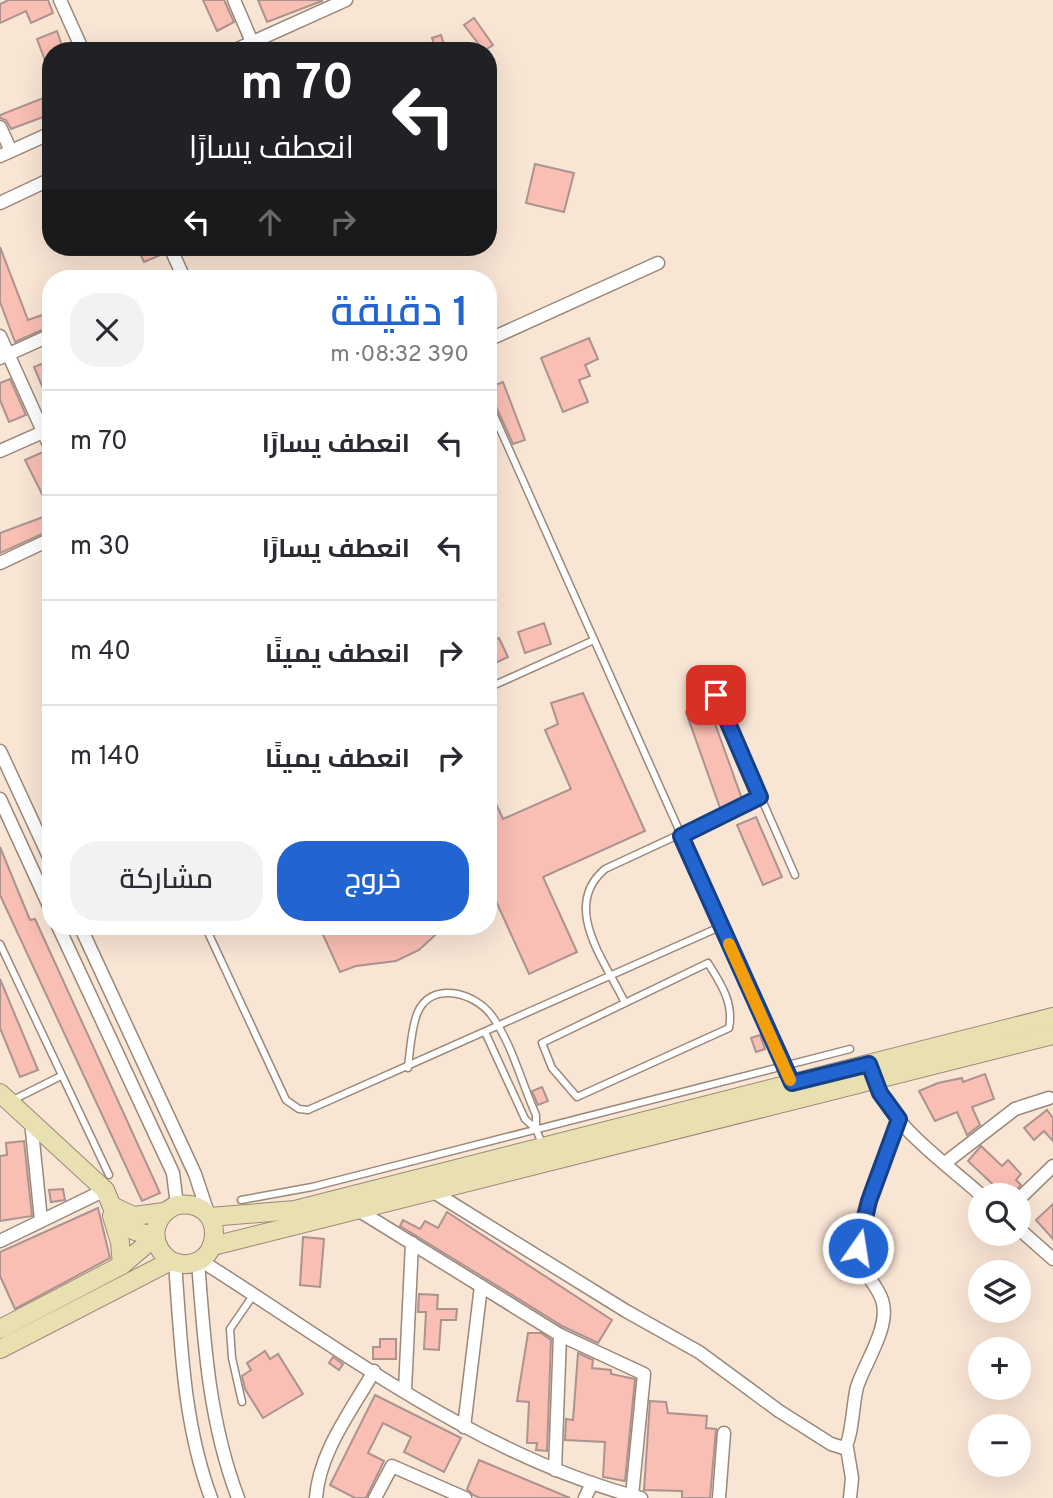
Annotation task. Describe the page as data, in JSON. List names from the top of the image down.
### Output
{
  "page": {
    "turn": ["70 m", "انعطف يسارًا"],
    "heading": ["1 دقيقة", "390 m · 08:32"],
    "list": [
      {
        "name": "انعطف يسارًا",
        "value": "70 m"
      },
      {
        "name": "انعطف يسارًا",
        "value": "30 m"
      },
      {
        "name": "انعطف يمينًا",
        "value": "40 m"
      },
      {
        "name": "انعطف يمينًا",
        "value": "140 m"
      }
    ],
    "buttons": ["خروج", "مشاركة"],
    "map_buttons": ["+", "−"]
  }
}
